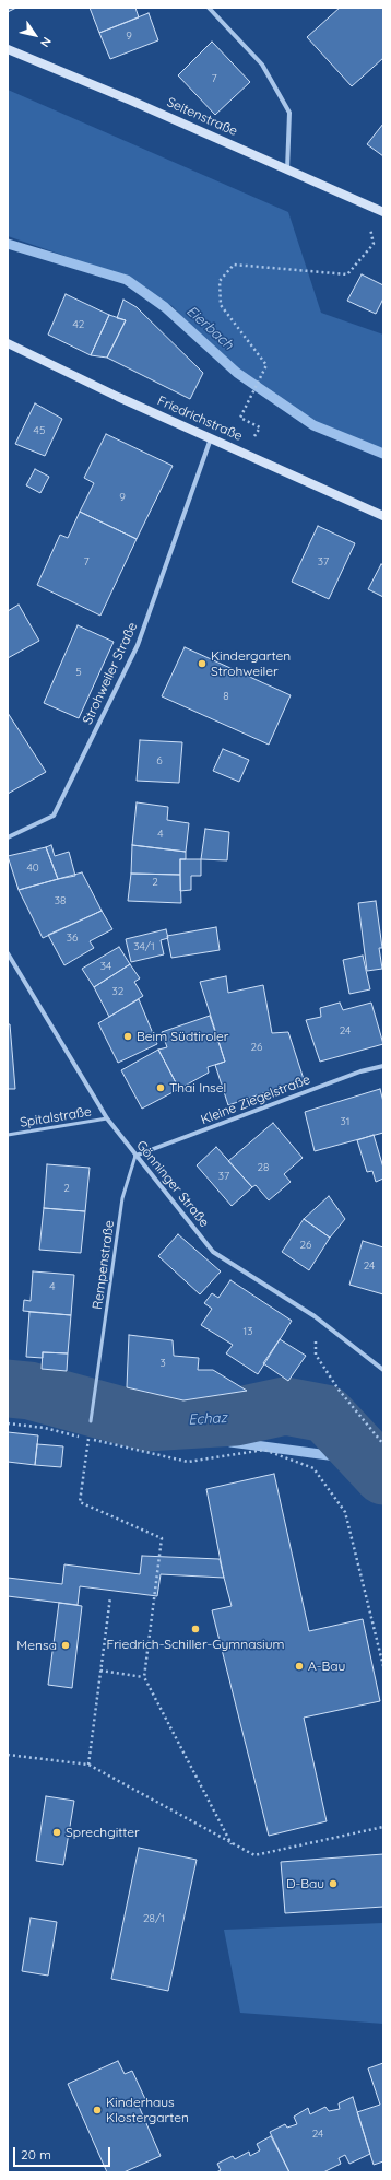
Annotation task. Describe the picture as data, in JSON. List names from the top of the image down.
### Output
{
  "streets": {
    "main road": ["Seitenstraße", "Friedrichstraße"],
    "street": ["Strohweiler Straße", "Kleine Ziegelstraße", "Gönninger Straße"],
    "lane": ["Spitalstraße", "Rempenstraße"]
  },
  "crossings": [
    ["Friedrichstraße", "Strohweiler Straße"],
    ["Kleine Ziegelstraße", "Gönninger Straße"],
    ["Kleine Ziegelstraße", "Rempenstraße"],
    ["Spitalstraße", "Gönninger Straße"],
    ["Gönninger Straße", "Rempenstraße"]
  ],
  "water": ["Eierbach", "Echaz"],
  "places": [
    "Kindergarten Strohweiler",
    "Beim Südtiroler",
    "Thai Insel",
    "Friedrich-Schiller-Gymnasium",
    "Mensa",
    "A-Bau",
    "Sprechgitter",
    "D-Bau",
    "Kinderhaus Klostergarten"
  ],
  "house_numbers": [
    "9",
    "7",
    "42",
    "45",
    "9",
    "7",
    "37",
    "5",
    "8",
    "6",
    "4",
    "40",
    "2",
    "38",
    "36",
    "34/1",
    "34",
    "32",
    "24",
    "26",
    "31",
    "28",
    "37",
    "2",
    "26",
    "24",
    "4",
    "13",
    "3",
    "28/1",
    "24"
  ],
  "scale_bar": "20 m",
  "north": "bottom right"
}
